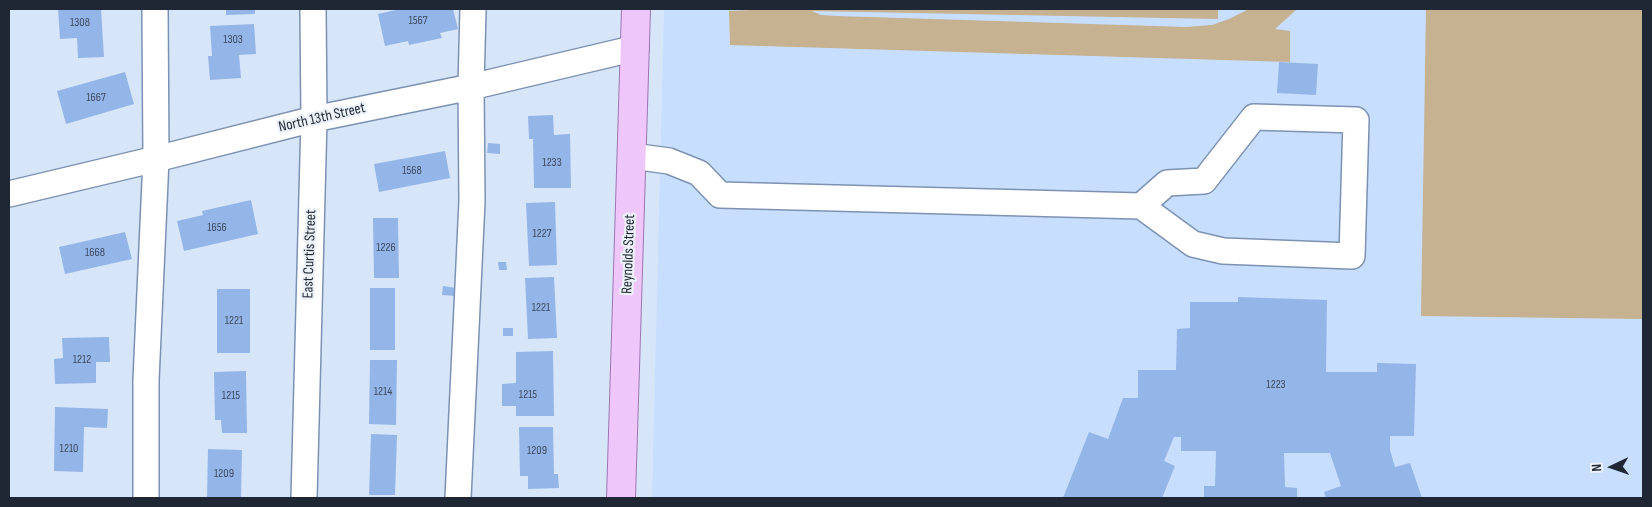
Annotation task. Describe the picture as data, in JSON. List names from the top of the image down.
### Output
{
  "streets": {
    "main road": ["Reynolds Street"],
    "street": ["North 13th Street", "East Curtis Street"]
  },
  "crossings": [
    ["North 13th Street", "East Curtis Street"],
    ["North 13th Street", "Reynolds Street"]
  ],
  "house_numbers": [
    "1567",
    "1308",
    "1303",
    "1667",
    "1233",
    "1568",
    "1656",
    "1227",
    "1226",
    "1668",
    "1221",
    "1221",
    "1212",
    "1223",
    "1214",
    "1215",
    "1215",
    "1210",
    "1209",
    "1209"
  ],
  "north": "left"
}
